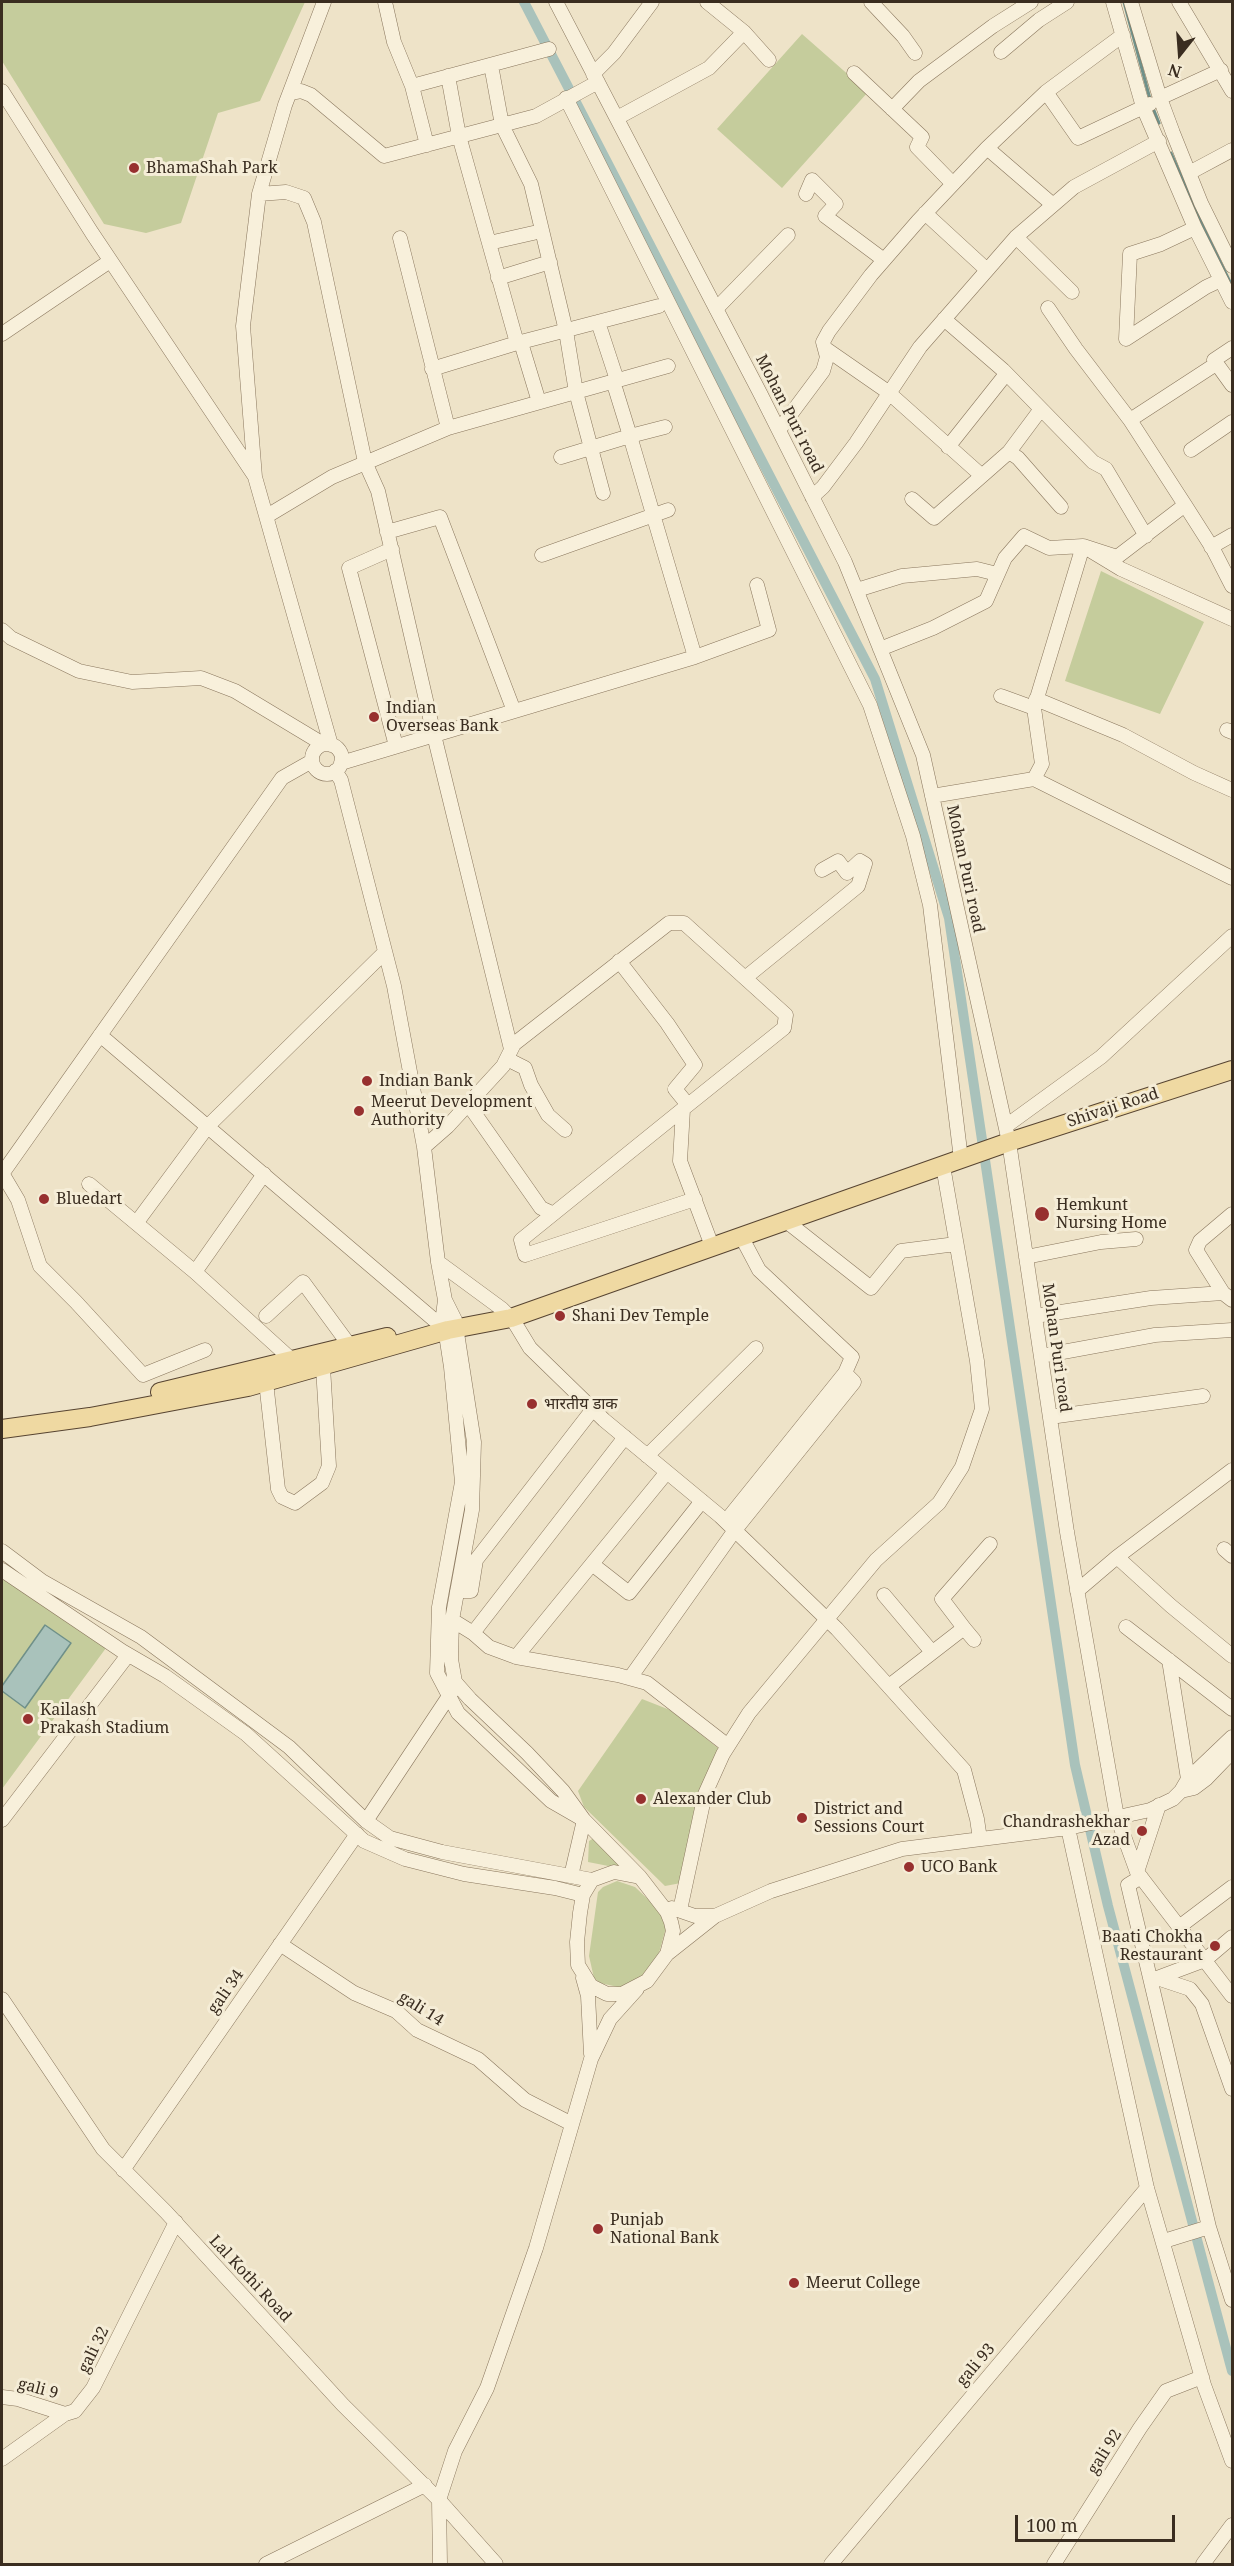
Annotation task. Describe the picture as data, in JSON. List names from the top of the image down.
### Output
{
  "streets": {
    "main road": ["Shivaji Road"],
    "street": [
      "Mohan Puri road",
      "gali 34",
      "gali 14",
      "Lal Kothi Road",
      "gali 32",
      "gali 93",
      "gali 9",
      "gali 92"
    ]
  },
  "crossings": [
    ["Mohan Puri road", "Shivaji Road"],
    ["gali 34", "gali 14"],
    ["gali 34", "Lal Kothi Road"],
    ["Lal Kothi Road", "gali 32"],
    ["gali 32", "gali 9"]
  ],
  "places": [
    "BhamaShah Park",
    "Indian Overseas Bank",
    "Indian Bank",
    "Meerut Development Authority",
    "Bluedart",
    "Hemkunt Nursing Home",
    "Shani Dev Temple",
    "भारतीय डाक",
    "Kailash Prakash Stadium",
    "Alexander Club",
    "District and Sessions Court",
    "Chandrashekhar Azad",
    "UCO Bank",
    "Baati Chokha Restaurant",
    "Punjab National Bank",
    "Meerut College"
  ],
  "scale_bar": "100 m",
  "north": "bottom"
}
